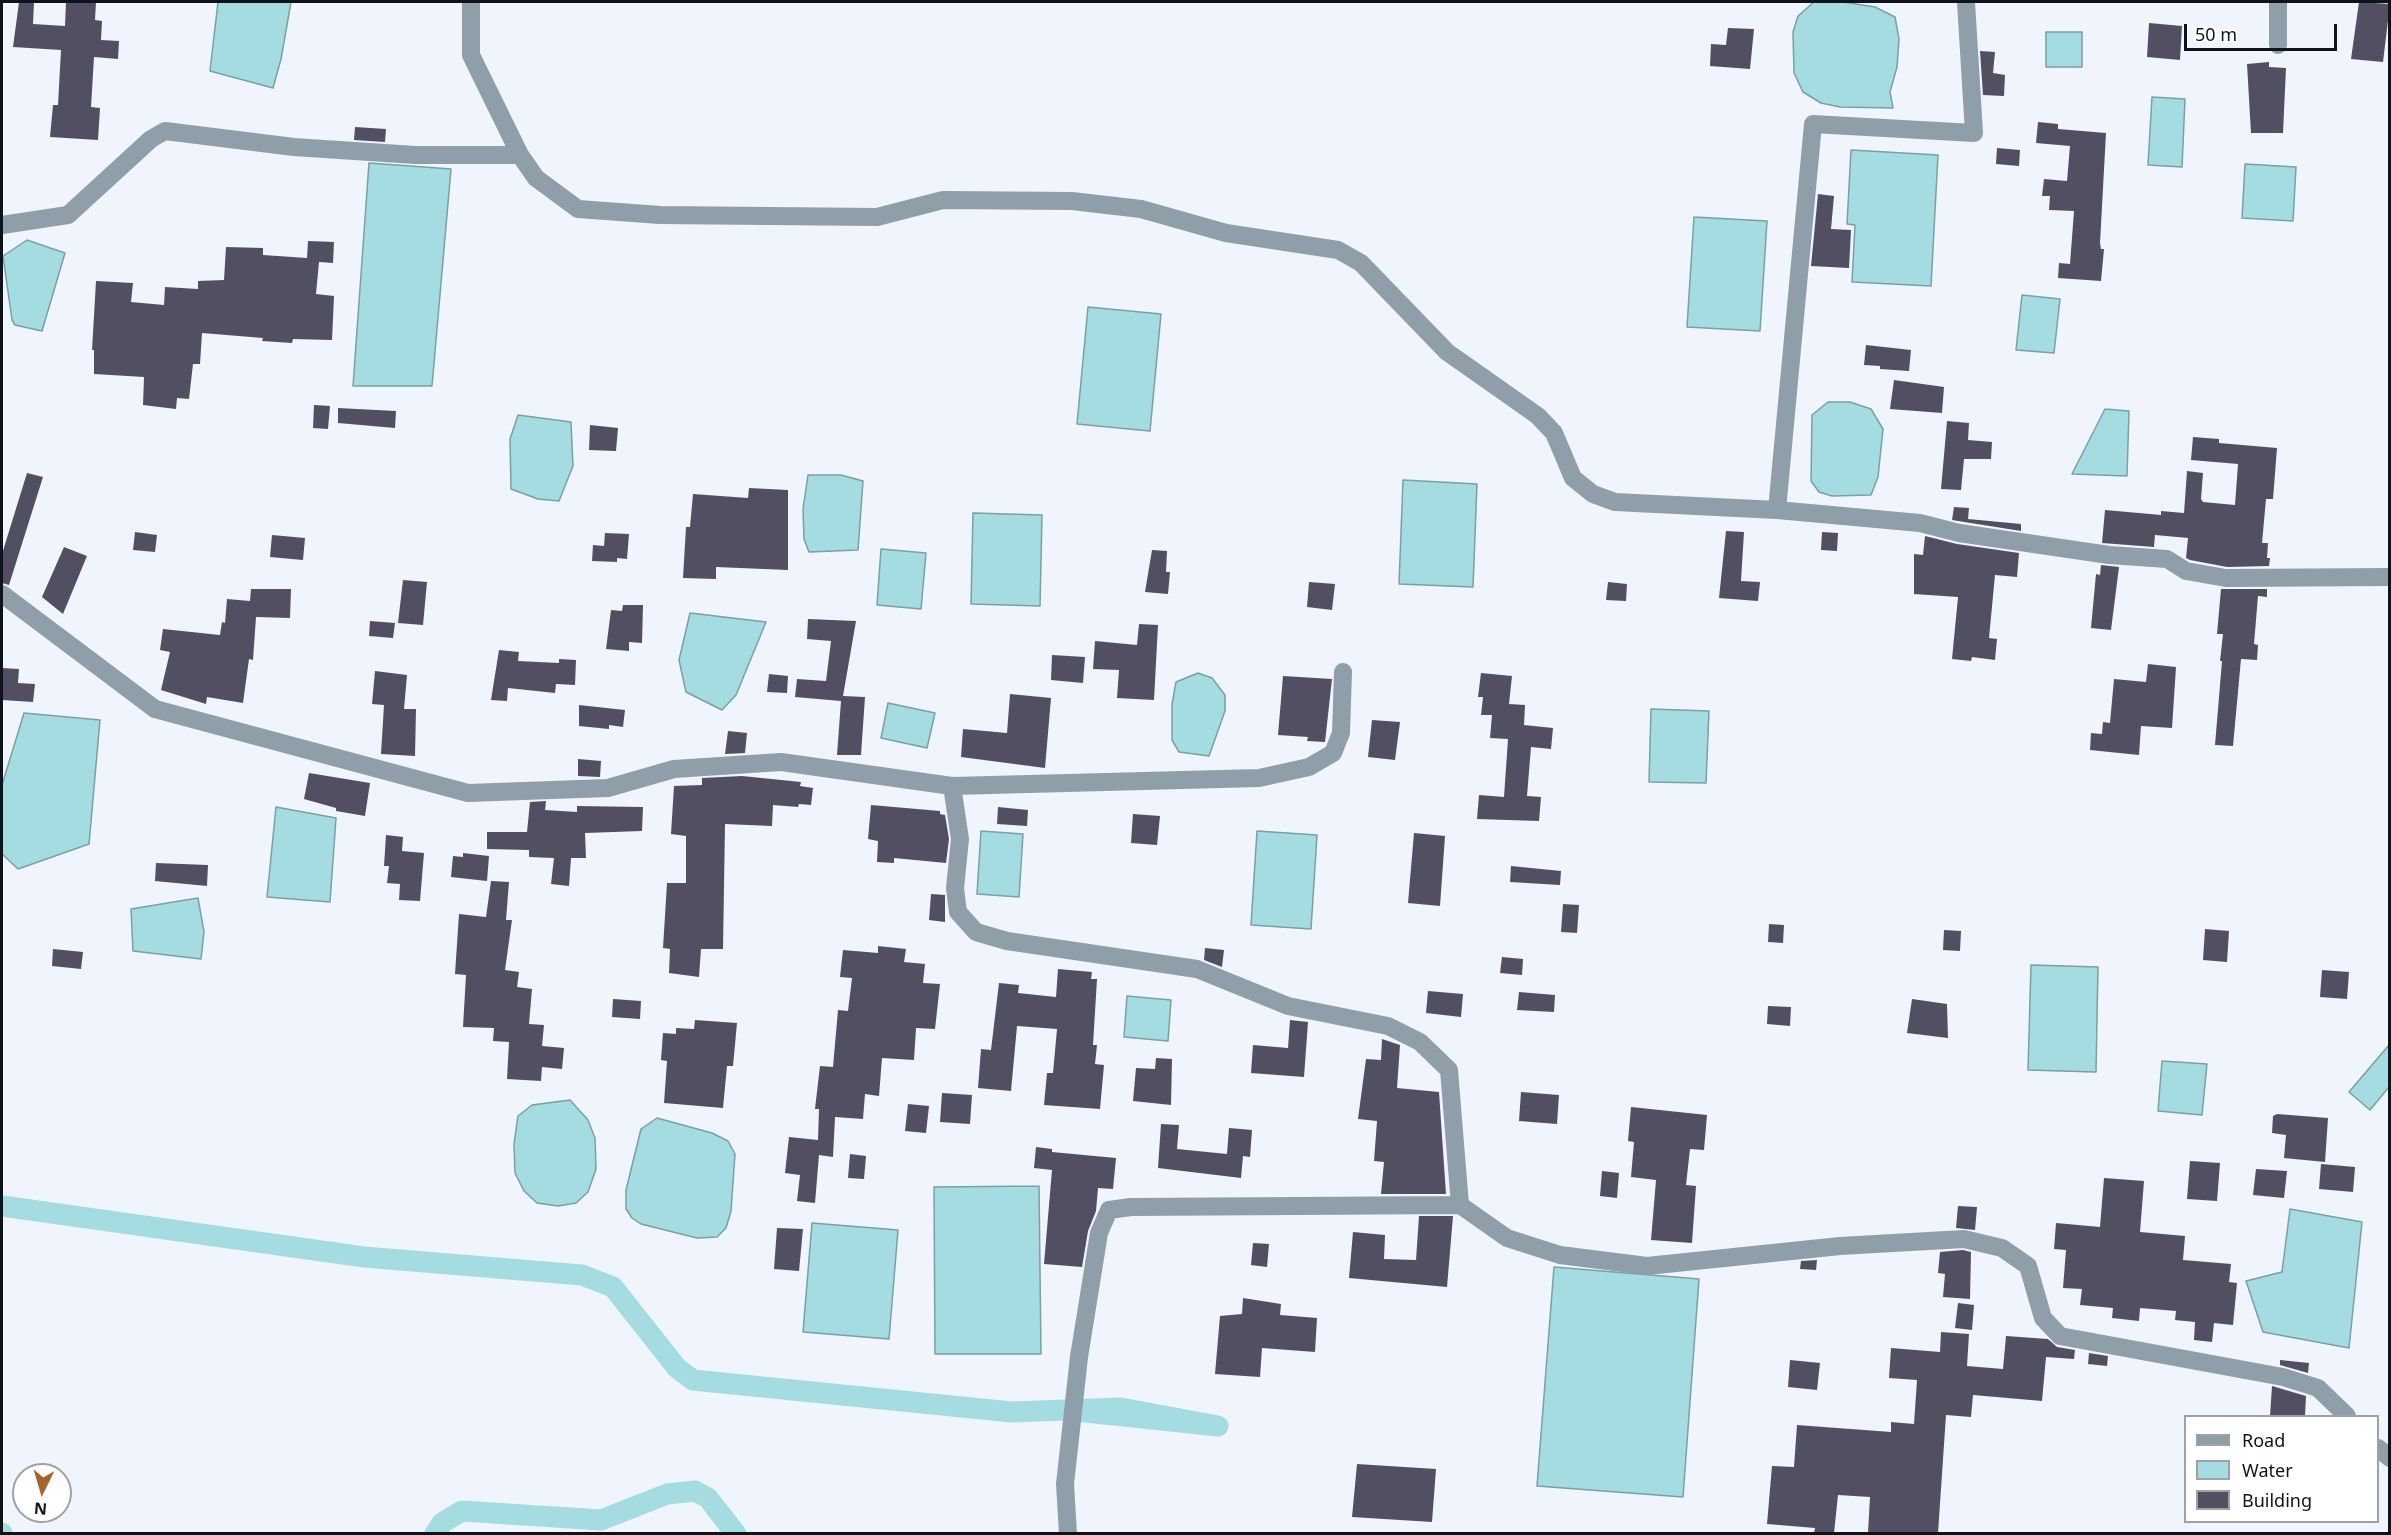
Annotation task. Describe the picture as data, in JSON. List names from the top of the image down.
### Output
{
  "legend": ["Road", "Water", "Building"],
  "scale_bar": "50 m",
  "north": "bottom"
}
